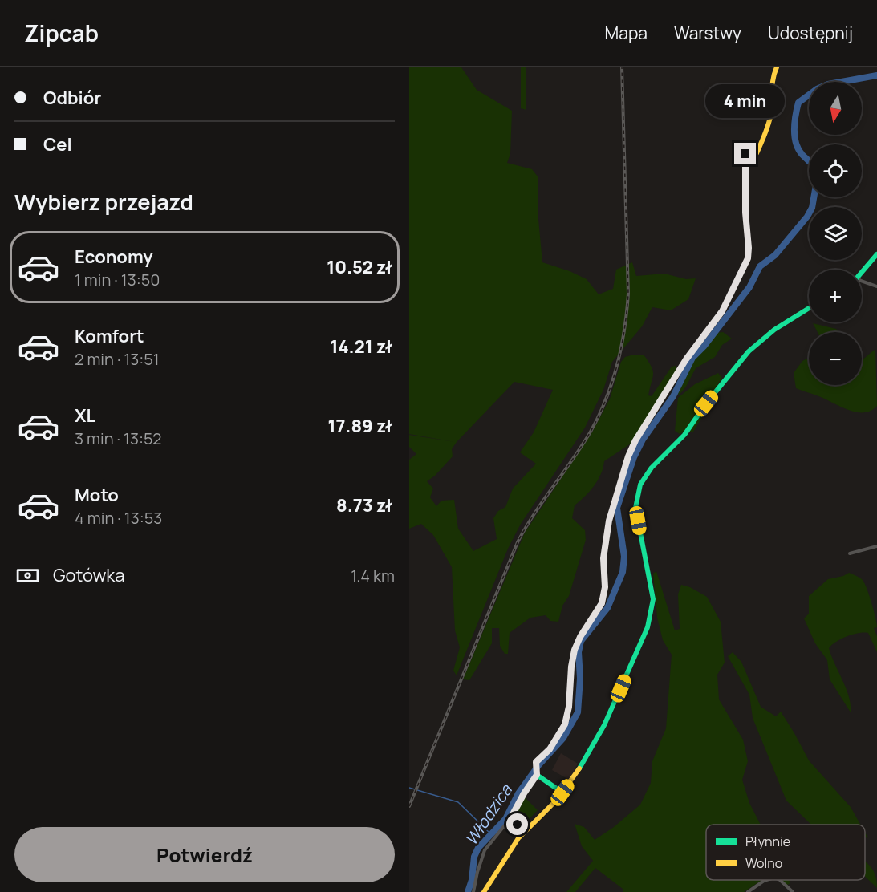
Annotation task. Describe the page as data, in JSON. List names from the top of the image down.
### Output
{
  "water": ["Włodzica"],
  "legend": ["Płynnie", "Wolno"],
  "north": "bottom",
  "page": {
    "header": "Zipcab",
    "nav": ["Mapa", "Warstwy", "Udostępnij"],
    "banner": ["Odbiór", "Cel"],
    "map_buttons": ["+", "−"],
    "bubble": "4 min",
    "heading": "Wybierz przejazd",
    "list": [
      {
        "name": "Economy",
        "note": "1 min · 13:50",
        "value": "10.52 zł"
      },
      {
        "name": "Komfort",
        "note": "2 min · 13:51",
        "value": "14.21 zł"
      },
      {
        "name": "XL",
        "note": "3 min · 13:52",
        "value": "17.89 zł"
      },
      {
        "name": "Moto",
        "note": "4 min · 13:53",
        "value": "8.73 zł"
      }
    ],
    "pay": ["Gotówka", "1.4 km"],
    "buttons": "Potwierdź"
  }
}
